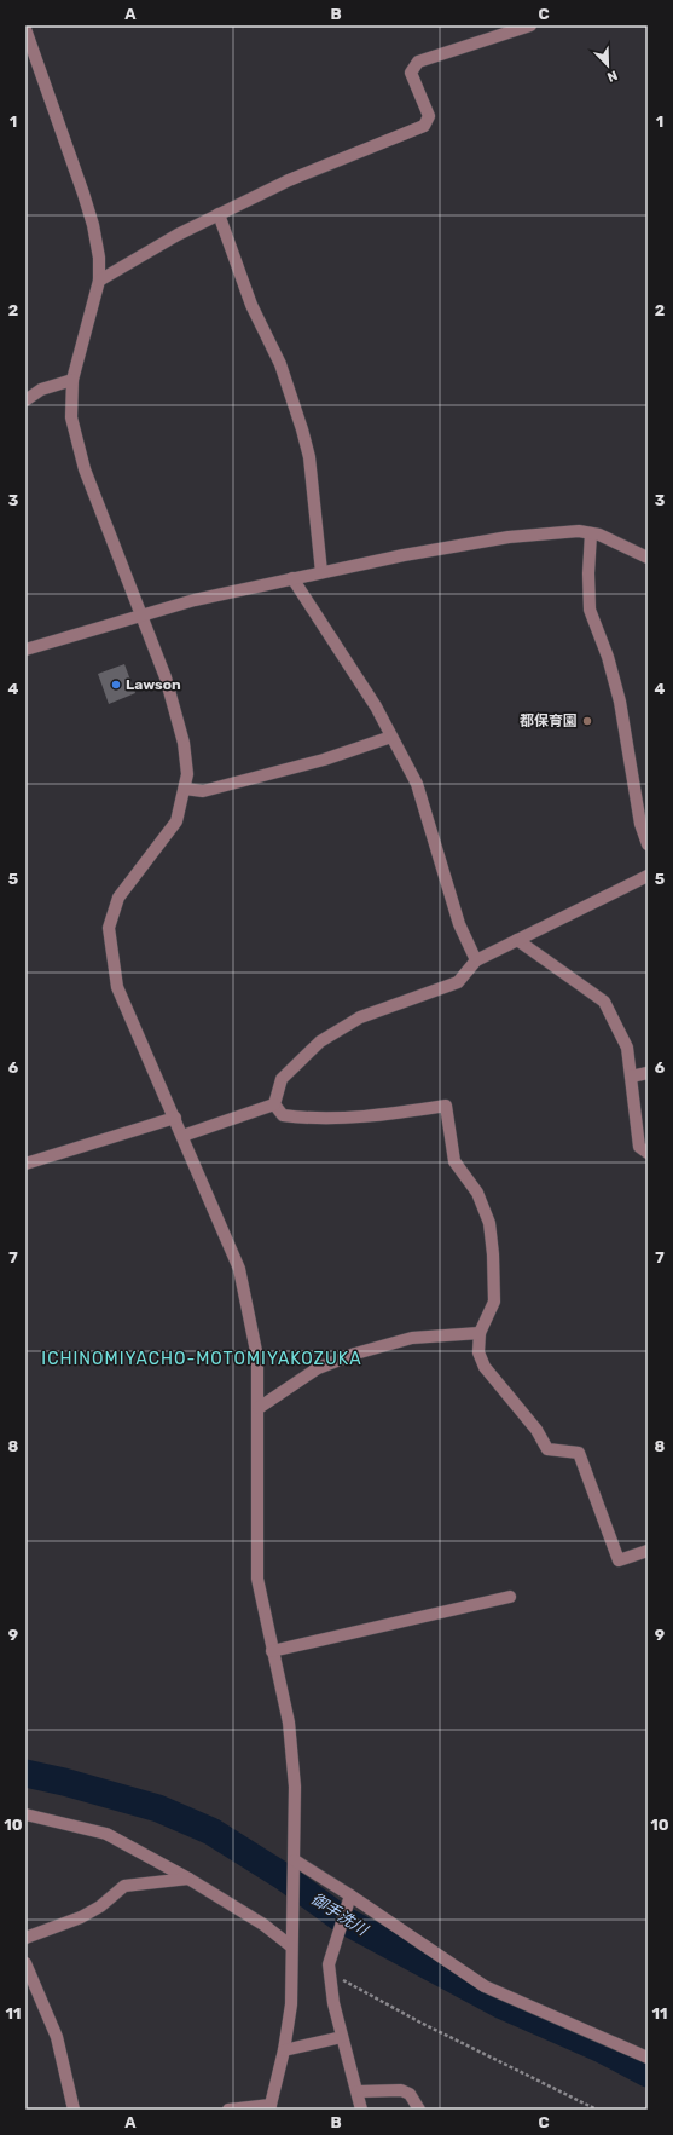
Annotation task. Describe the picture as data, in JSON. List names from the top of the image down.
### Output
{
  "districts": ["ICHINOMIYACHO-MOTOMIYAKOZUKA"],
  "water": ["御手洗川"],
  "places": ["Lawson", "都保育園"],
  "north": "bottom right",
  "grid": {
    "columns": ["A", "B", "C"],
    "rows": [
      "1",
      "2",
      "3",
      "4",
      "5",
      "6",
      "7",
      "8",
      "9",
      "10",
      "11"
    ]
  }
}
